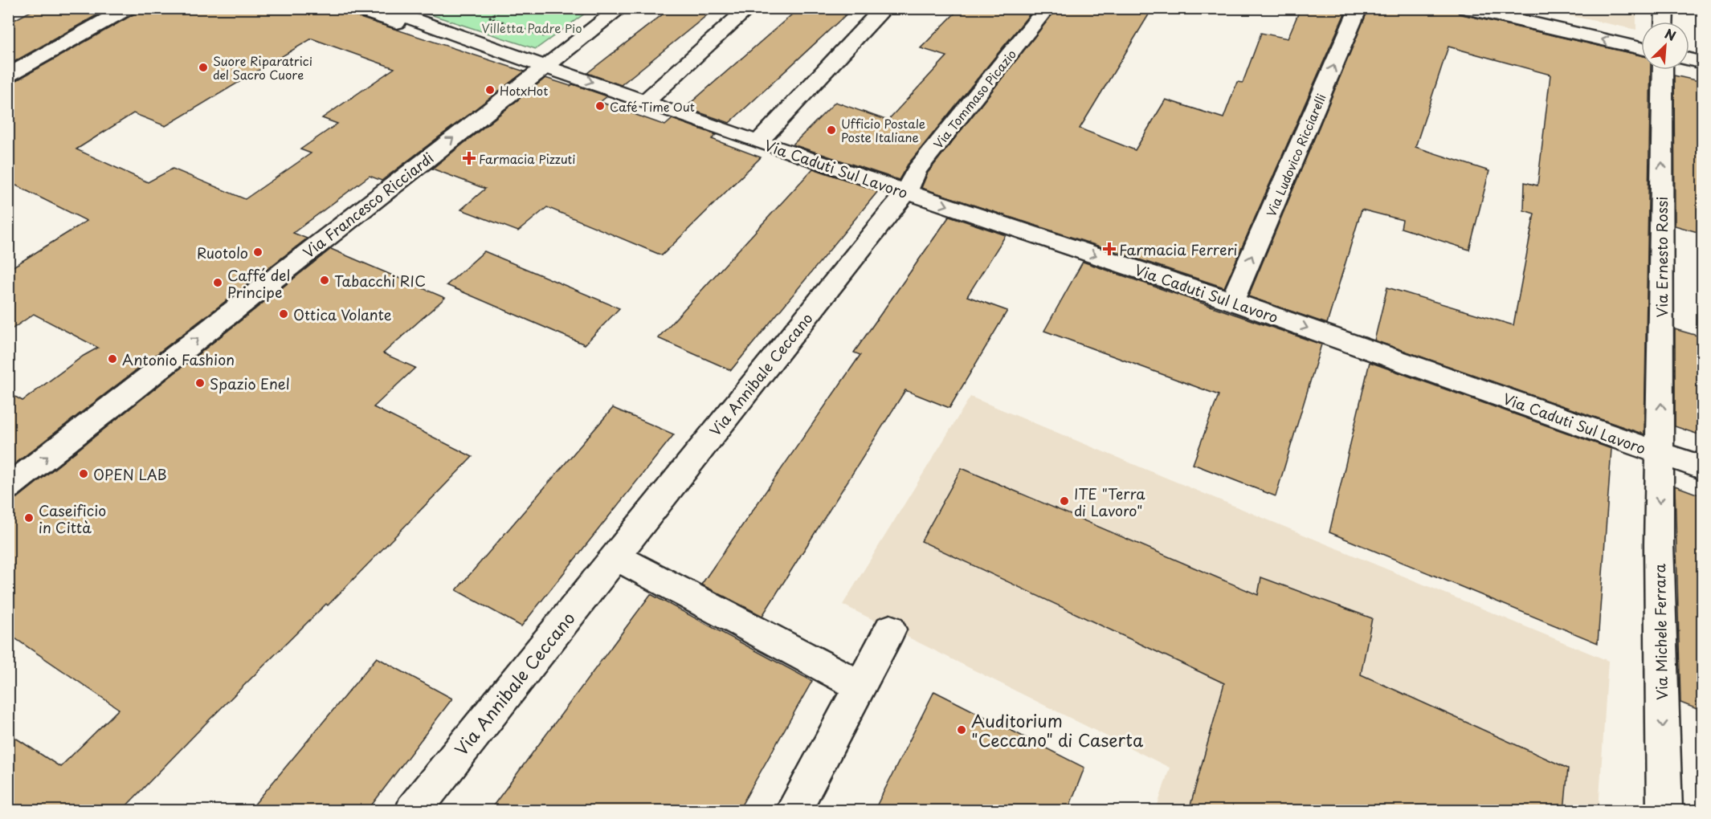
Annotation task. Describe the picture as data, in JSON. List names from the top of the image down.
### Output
{
  "streets": {
    "street": [
      "Via Tommaso Picazio",
      "Via Ludovico Ricciarelli",
      "Via Caduti Sul Lavoro",
      "Via Francesco Ricciardi",
      "Via Ernesto Rossi",
      "Via Annibale Ceccano",
      "Via Michele Ferrara"
    ]
  },
  "crossings": [
    ["Via Tommaso Picazio", "Via Caduti Sul Lavoro"],
    ["Via Tommaso Picazio", "Via Annibale Ceccano"],
    ["Via Ludovico Ricciarelli", "Via Caduti Sul Lavoro"],
    ["Via Caduti Sul Lavoro", "Via Francesco Ricciardi"],
    ["Via Caduti Sul Lavoro", "Via Ernesto Rossi"],
    ["Via Caduti Sul Lavoro", "Via Annibale Ceccano"],
    ["Via Caduti Sul Lavoro", "Via Michele Ferrara"],
    ["Via Ernesto Rossi", "Via Michele Ferrara"]
  ],
  "one_way": [
    "Via Ludovico Ricciarelli",
    "Via Caduti Sul Lavoro",
    "Via Francesco Ricciardi",
    "Via Ernesto Rossi",
    "Via Michele Ferrara"
  ],
  "parks": ["Villetta Padre Pio"],
  "places": {
    "other": [
      "Suore Riparatrici del Sacro Cuore",
      "HotxHot",
      "Café Time Out",
      "Ufficio Postale Poste Italiane",
      "Ruotolo",
      "Tabacchi RIC",
      "Caffé del Principe",
      "Ottica Volante",
      "Antonio Fashion",
      "Spazio Enel",
      "OPEN LAB",
      "ITE \"Terra di Lavoro\"",
      "Caseificio in Città",
      "Auditorium \"Ceccano\" di Caserta"
    ],
    "health": ["Farmacia Pizzuti", "Farmacia Ferreri"]
  },
  "north": "top right"
}
